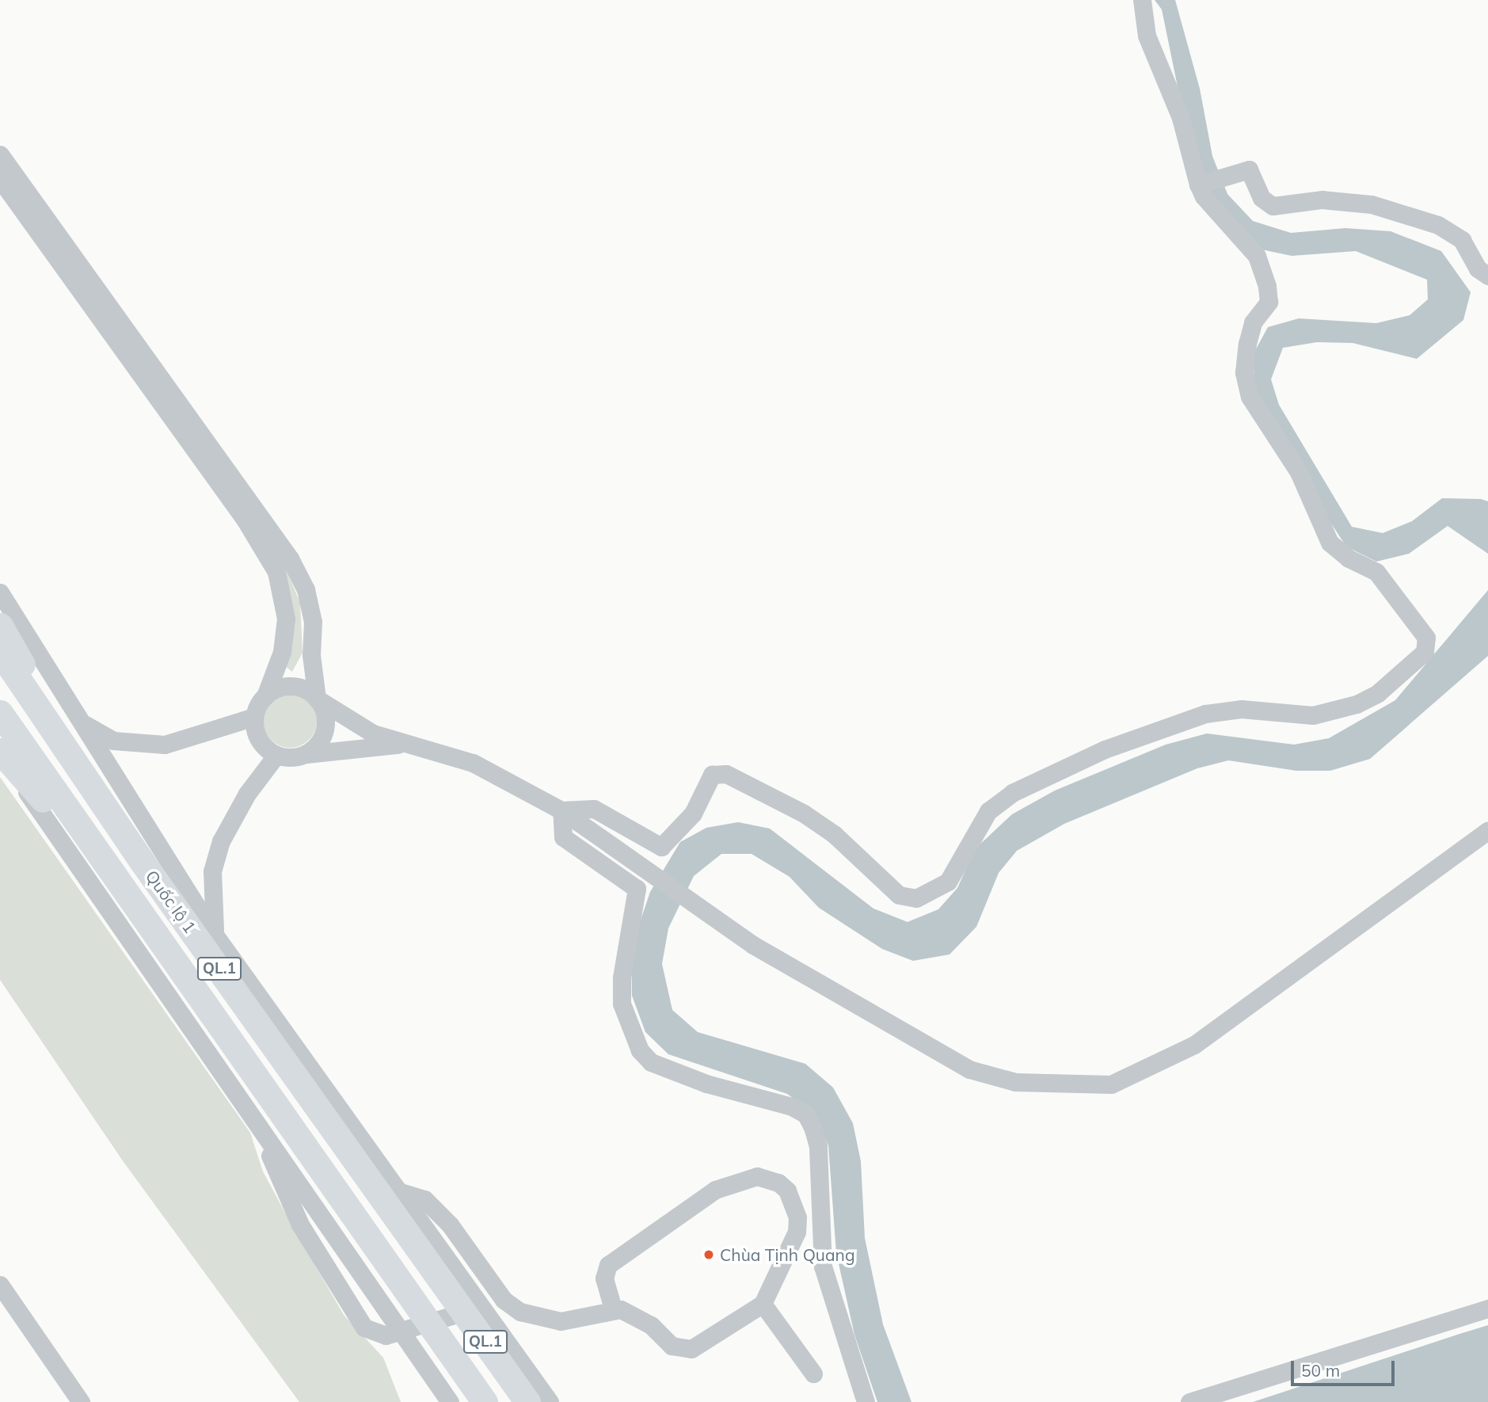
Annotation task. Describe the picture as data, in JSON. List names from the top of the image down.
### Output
{
  "streets": {
    "highway": ["Quốc lộ 1", "QL.1"]
  },
  "crossings": [
    ["Quốc lộ 1", "QL.1"]
  ],
  "places": ["Chùa Tịnh Quang"],
  "scale_bar": "50 m"
}
